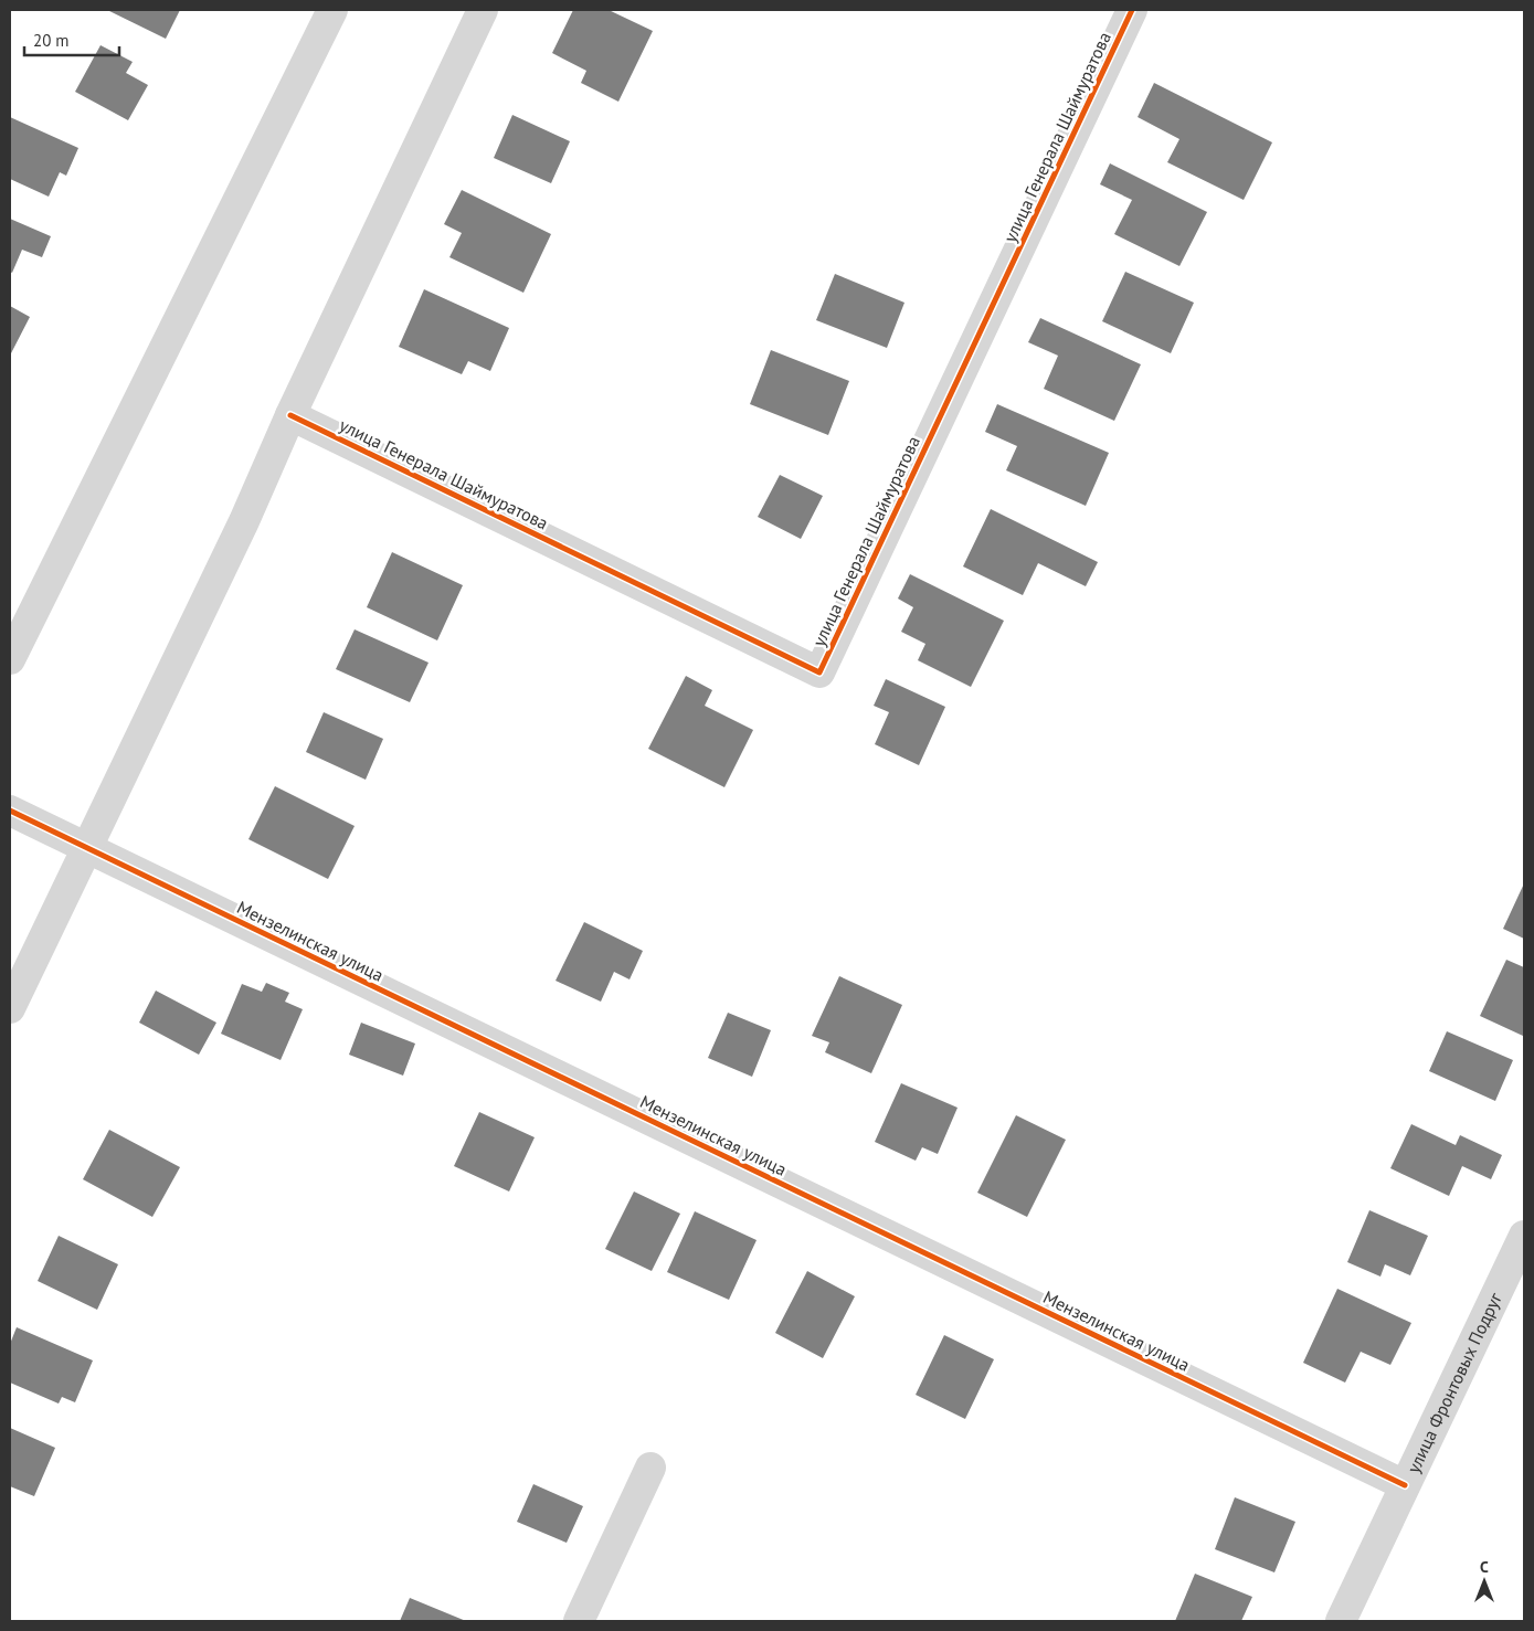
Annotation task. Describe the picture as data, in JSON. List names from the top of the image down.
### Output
{
  "streets": {
    "street": ["улица Генерала Шаймуратова", "Мензелинская улица", "улица Фронтовых Подруг"]
  },
  "crossings": [
    ["Мензелинская улица", "улица Фронтовых Подруг"]
  ],
  "scale_bar": "20 m",
  "north": "top"
}
